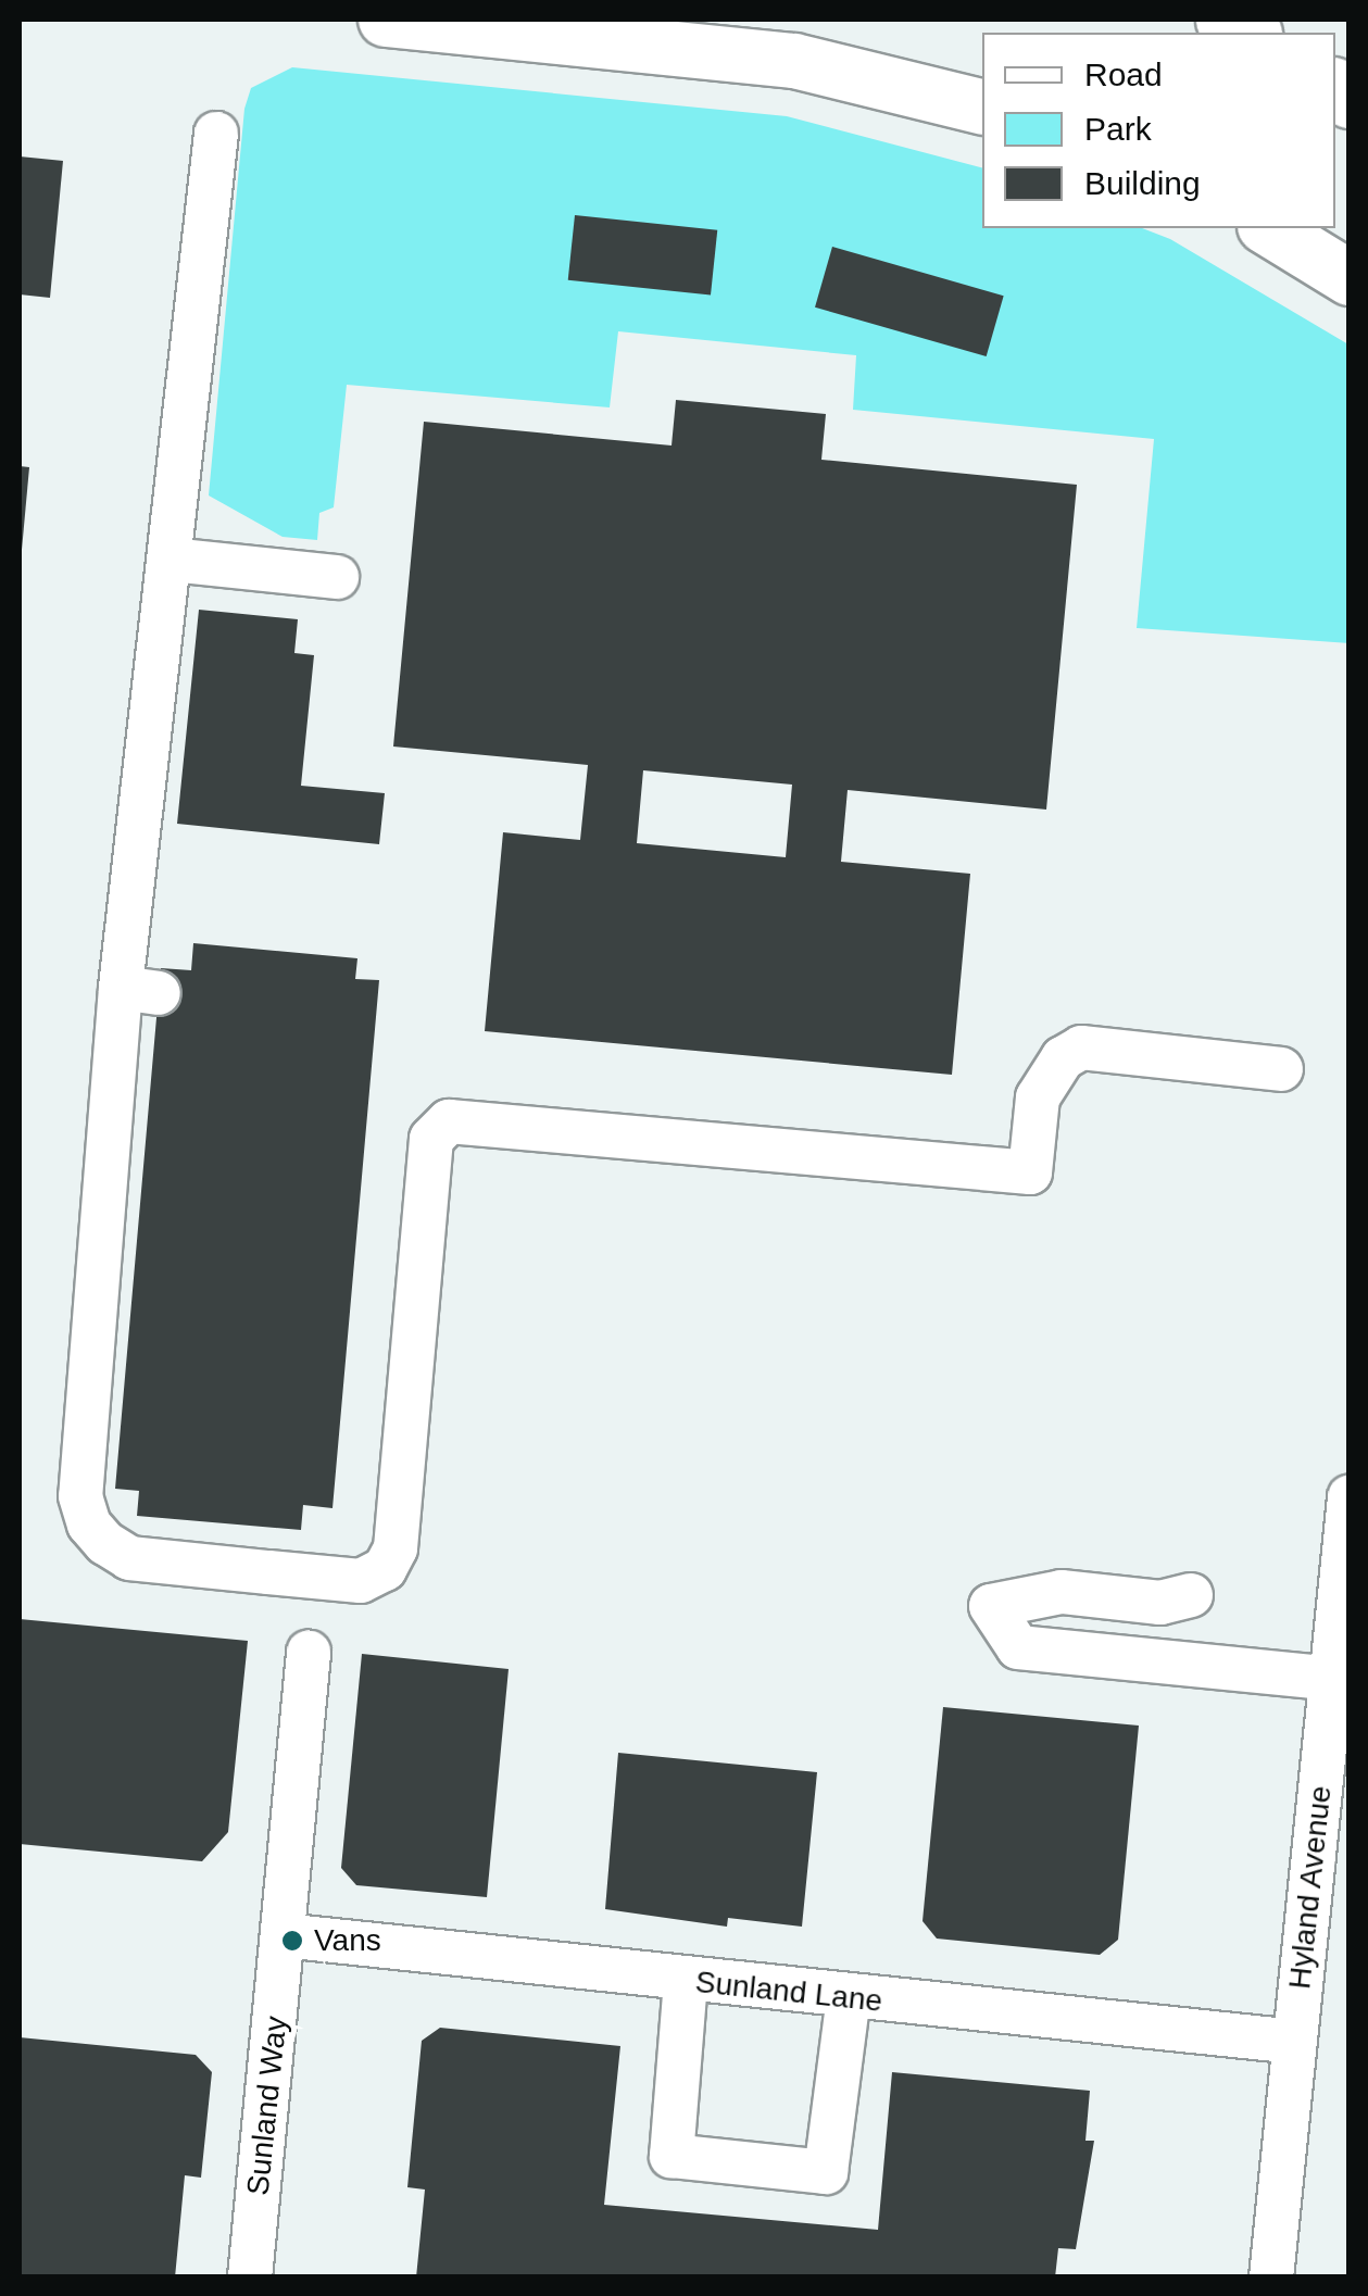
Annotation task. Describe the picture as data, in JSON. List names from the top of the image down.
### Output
{
  "streets": {
    "street": ["Hyland Avenue", "Sunland Lane", "Sunland Way"]
  },
  "crossings": [
    ["Hyland Avenue", "Sunland Lane"],
    ["Sunland Lane", "Sunland Way"]
  ],
  "places": ["Vans"],
  "legend": ["Road", "Park", "Building"]
}
